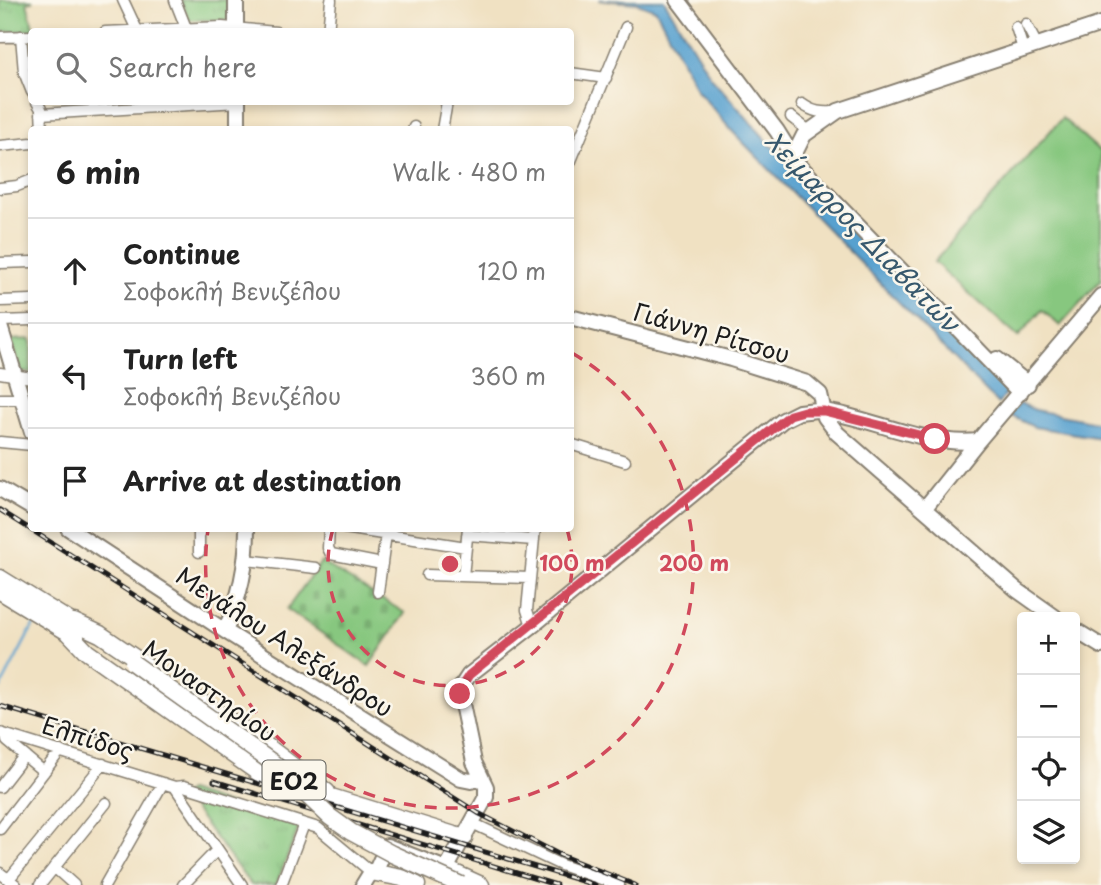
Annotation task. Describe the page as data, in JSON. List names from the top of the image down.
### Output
{
  "streets": {
    "main road": ["Μοναστηρίου", "ΕΟ2"],
    "street": ["Γιάννη Ρίτσου", "Μεγάλου Αλεξάνδρου", "Ελπίδος"]
  },
  "water": ["Χείμαρρος Διαβατών"],
  "page": {
    "search": "Search here",
    "heading": ["6 min", "Walk · 480 m"],
    "list": [
      ["Continue", "Σοφοκλή Βενιζέλου", "120 m"],
      ["Turn left", "Σοφοκλή Βενιζέλου", "360 m"],
      "Arrive at destination"
    ],
    "map_buttons": ["+", "−"]
  },
  "rings": ["100 m", "200 m"]
}
